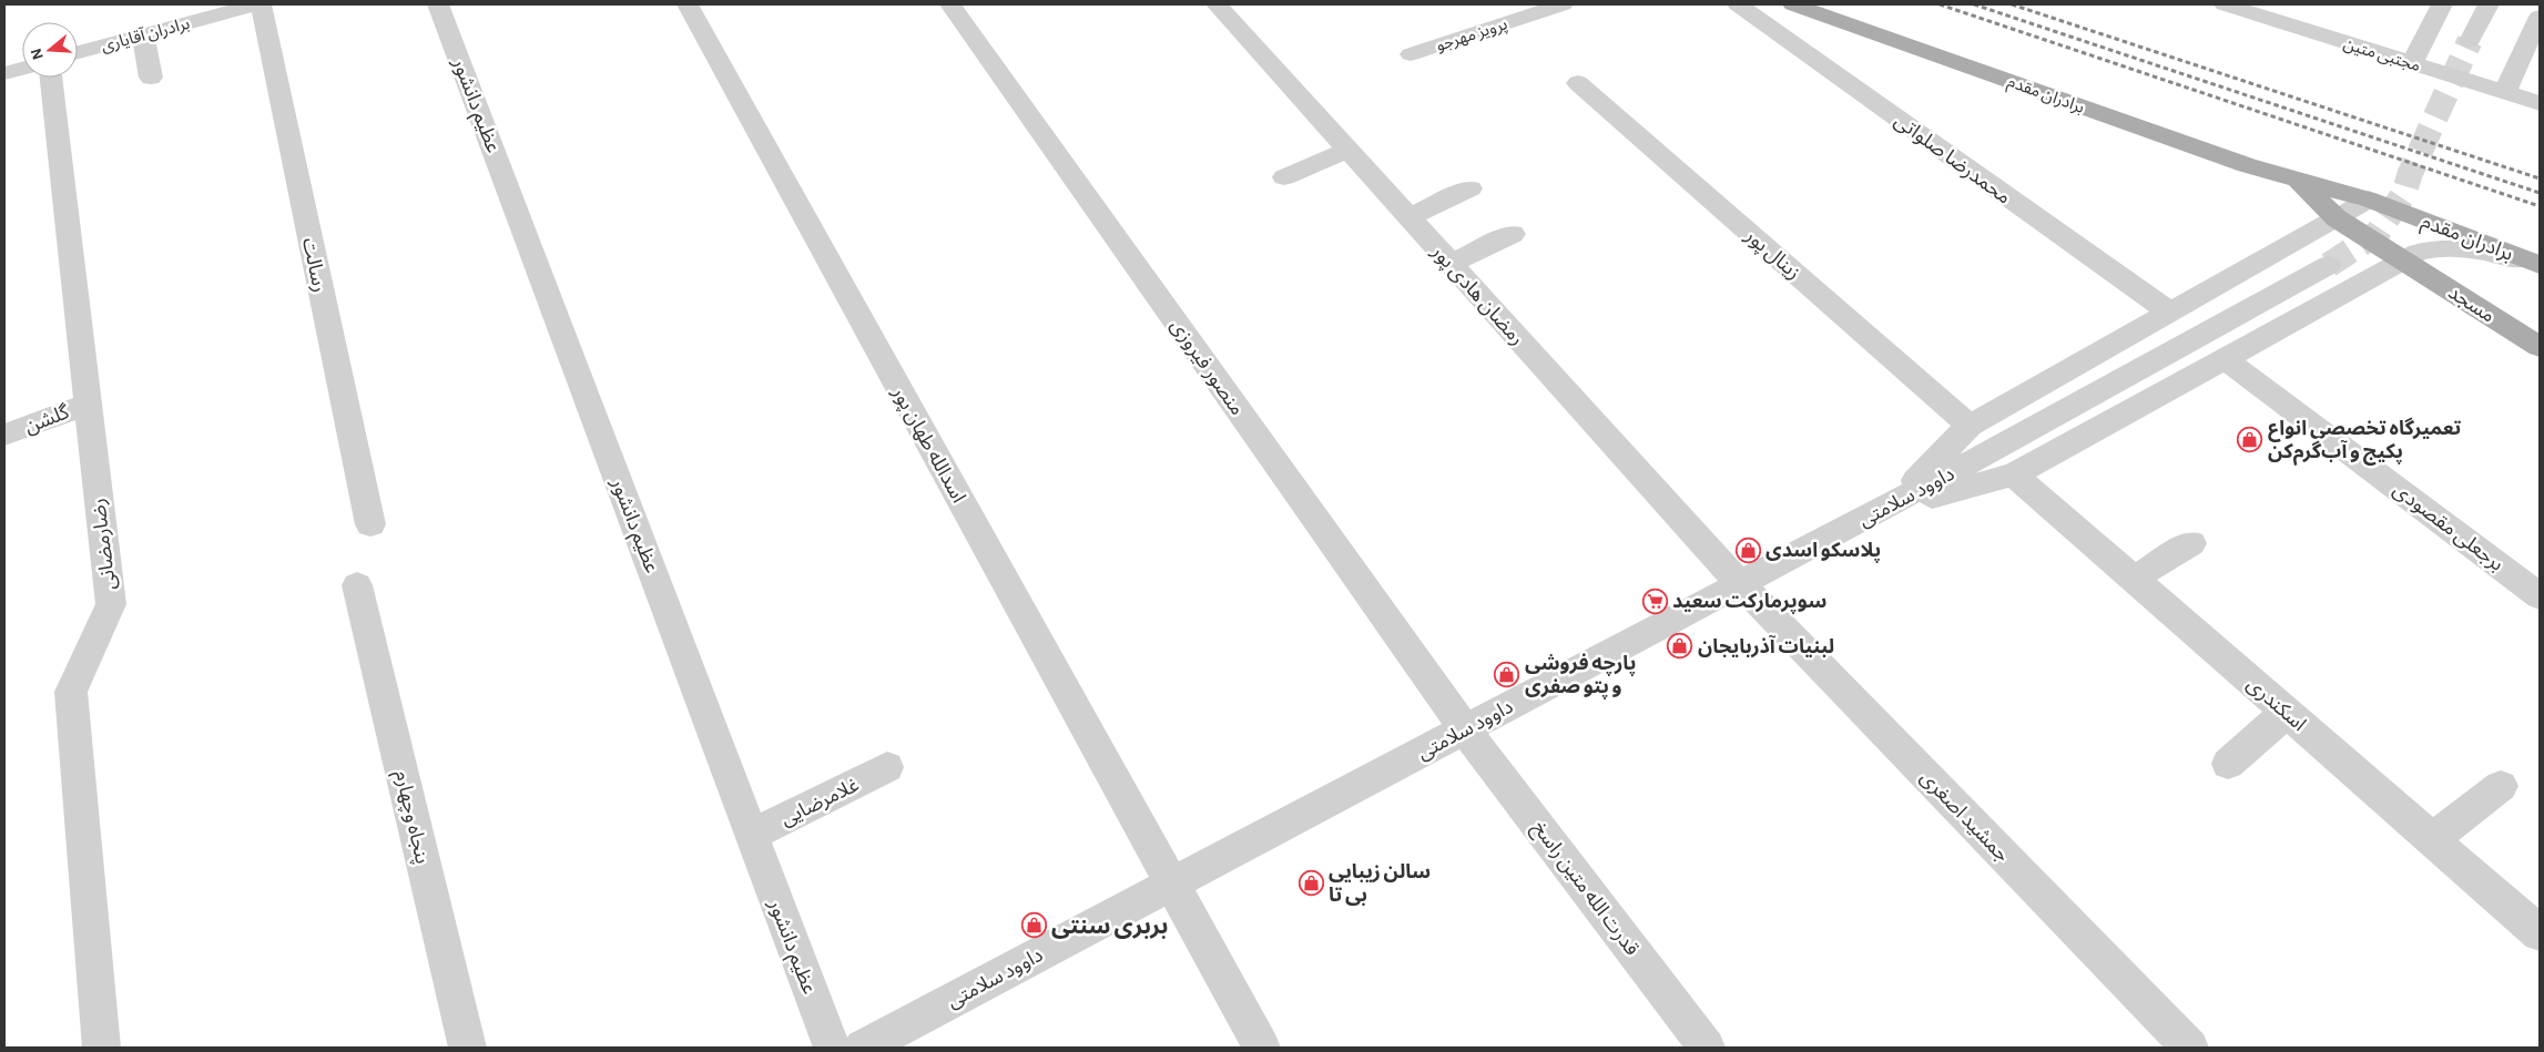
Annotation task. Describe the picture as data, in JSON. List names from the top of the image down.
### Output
{
  "streets": {
    "main road": ["برادران مقدم", "مسجد"],
    "street": [
      "برادران آقایاری",
      "پرویز مهرجو",
      "مجتبی متین",
      "عظیم دانشور",
      "محمدرضا صلواتی",
      "زینال پور",
      "رسالت",
      "رمضان هادی پور",
      "منصور فیروزی",
      "گلشن",
      "اسدالله طهان پور",
      "داوود سلامتی",
      "برجعلی مقصودی",
      "رضارمضانی",
      "اسکندری",
      "غلامرضایی",
      "جمشید اصغری",
      "پنجاه وچهارم",
      "قدرت الله متین راسخ"
    ]
  },
  "crossings": [
    ["برادران مقدم", "مسجد"],
    ["عظیم دانشور", "غلامرضایی"],
    ["رمضان هادی پور", "داوود سلامتی"],
    ["رمضان هادی پور", "جمشید اصغری"],
    ["منصور فیروزی", "داوود سلامتی"],
    ["منصور فیروزی", "قدرت الله متین راسخ"],
    ["گلشن", "رضارمضانی"],
    ["اسدالله طهان پور", "داوود سلامتی"],
    ["داوود سلامتی", "جمشید اصغری"],
    ["داوود سلامتی", "قدرت الله متین راسخ"]
  ],
  "places": {
    "shop": [
      "تعمیرگاه تخصصی انواع پکیج و آب‌گرم‌کن",
      "پلاسکو اسدی",
      "لبنیات آذربایجان",
      "پارچه فروشی و پتو صفری",
      "سالن زیبایی بی تا",
      "بربری سنتی"
    ],
    "supermarket": ["سوپرمارکت سعید"]
  },
  "north": "left"
}
